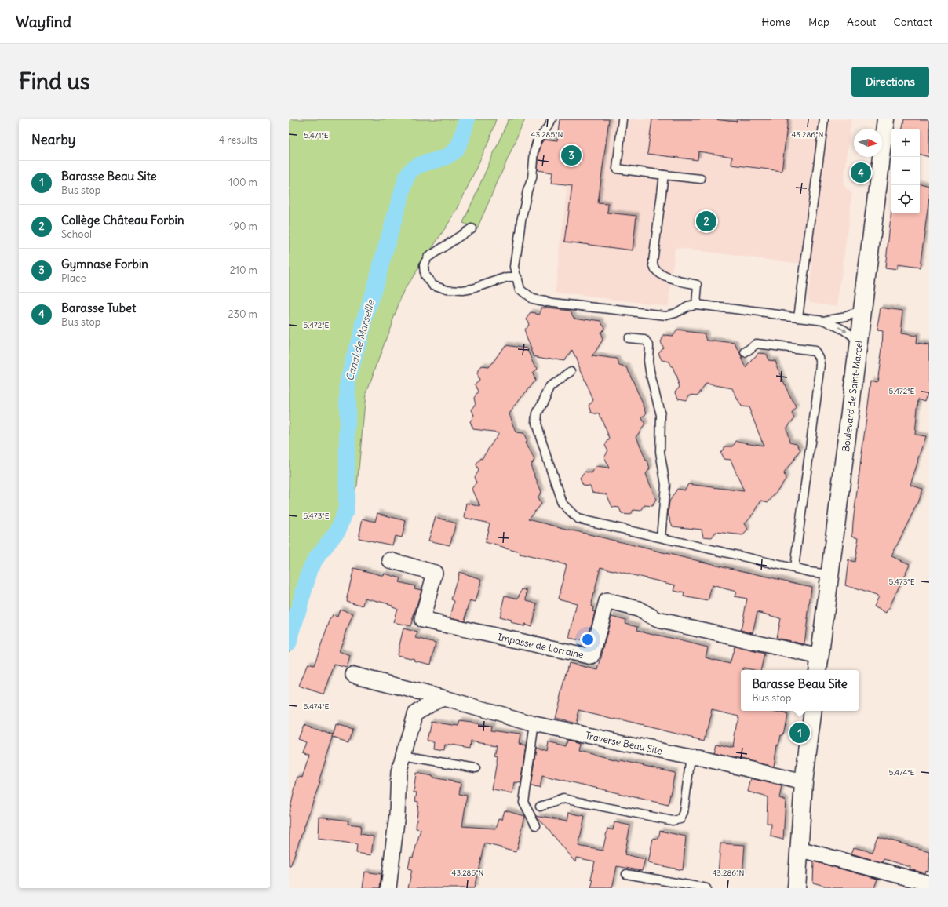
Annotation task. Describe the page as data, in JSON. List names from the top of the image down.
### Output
{
  "streets": {
    "street": ["Boulevard de Saint-Marcel", "Impasse de Lorraine", "Traverse Beau Site"]
  },
  "crossings": [
    ["Boulevard de Saint-Marcel", "Impasse de Lorraine"]
  ],
  "water": ["Canal de Marseille"],
  "north": "right",
  "page": {
    "header": "Wayfind",
    "nav": [
      "Home",
      "Map",
      "About",
      "Contact"
    ],
    "buttons": "Directions",
    "title": "Find us",
    "heading": ["Nearby", "4 results"],
    "map_buttons": ["+", "−"],
    "pins": [
      "3",
      "4",
      "2",
      "1"
    ],
    "list": [
      {
        "mark": "1",
        "name": "Barasse Beau Site",
        "note": "Bus stop",
        "value": "100 m"
      },
      {
        "mark": "2",
        "name": "Collège Château Forbin",
        "note": "School",
        "value": "190 m"
      },
      {
        "mark": "3",
        "name": "Gymnase Forbin",
        "note": "Place",
        "value": "210 m"
      },
      {
        "mark": "4",
        "name": "Barasse Tubet",
        "note": "Bus stop",
        "value": "230 m"
      }
    ],
    "popup": ["Barasse Beau Site", "Bus stop"]
  },
  "coordinates": [
    "43.285°N",
    "43.286°N",
    "5.471°E",
    "5.472°E",
    "5.473°E",
    "5.474°E"
  ]
}
